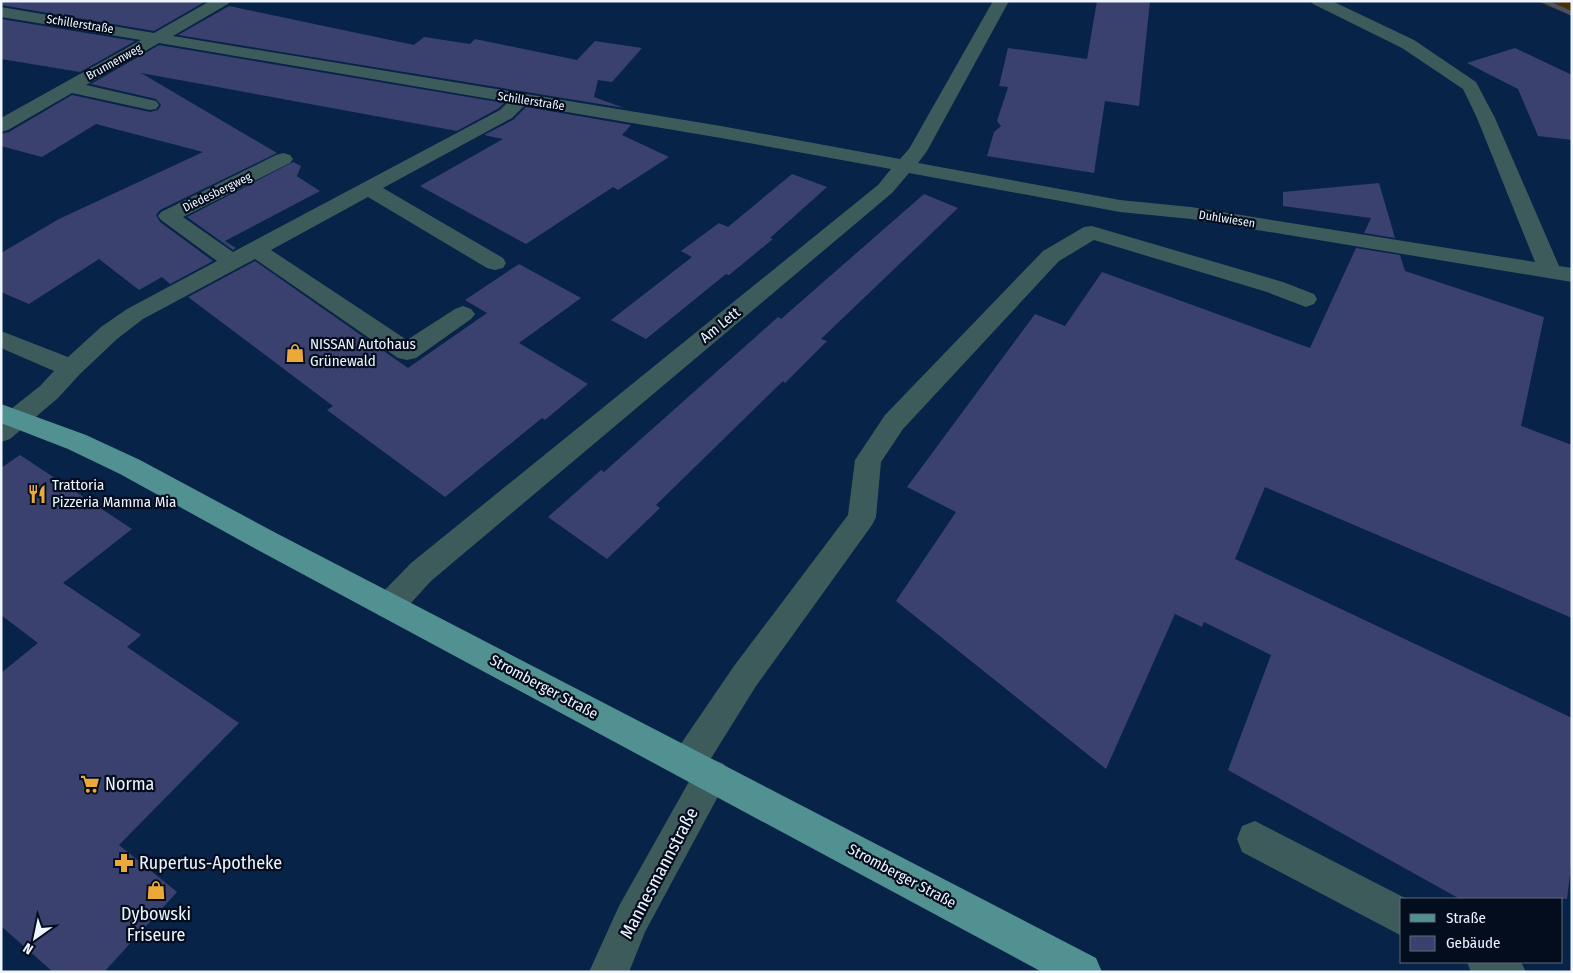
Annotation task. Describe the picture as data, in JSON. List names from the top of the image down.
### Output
{
  "streets": {
    "main road": ["Stromberger Straße"],
    "street": [
      "Schillerstraße",
      "Brunnenweg",
      "Diedesbergweg",
      "Duhlwiesen",
      "Am Lett",
      "Mannesmannstraße"
    ]
  },
  "crossings": [
    ["Schillerstraße", "Brunnenweg"],
    ["Schillerstraße", "Duhlwiesen"],
    ["Schillerstraße", "Am Lett"],
    ["Duhlwiesen", "Am Lett"],
    ["Am Lett", "Stromberger Straße"],
    ["Stromberger Straße", "Mannesmannstraße"]
  ],
  "places": {
    "shop": ["NISSAN Autohaus Grünewald", "Dybowski Friseure"],
    "restaurant": ["Trattoria Pizzeria Mamma Mia"],
    "supermarket": ["Norma"],
    "pharmacy": ["Rupertus-Apotheke"]
  },
  "legend": ["Straße", "Gebäude"],
  "north": "bottom left"
}
